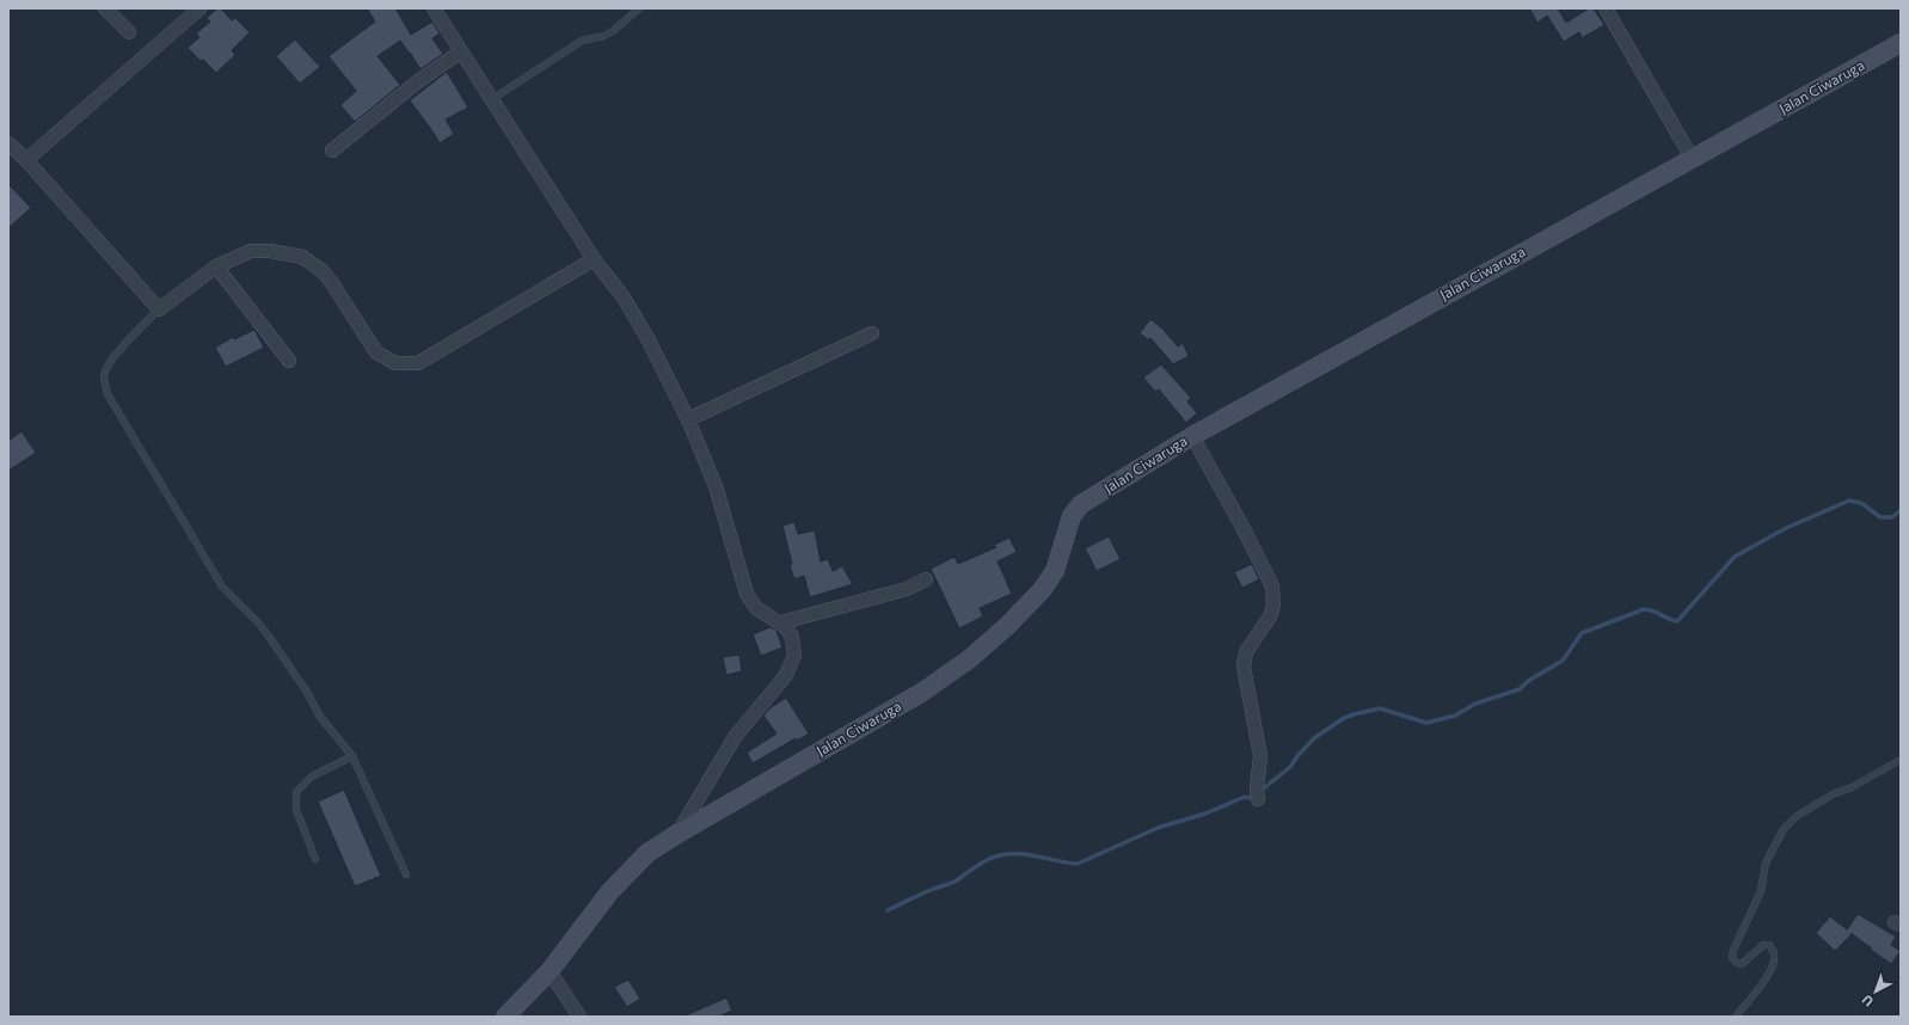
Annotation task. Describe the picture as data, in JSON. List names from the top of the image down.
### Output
{
  "streets": {
    "street": ["Jalan Ciwaruga"]
  },
  "north": "bottom left"
}
